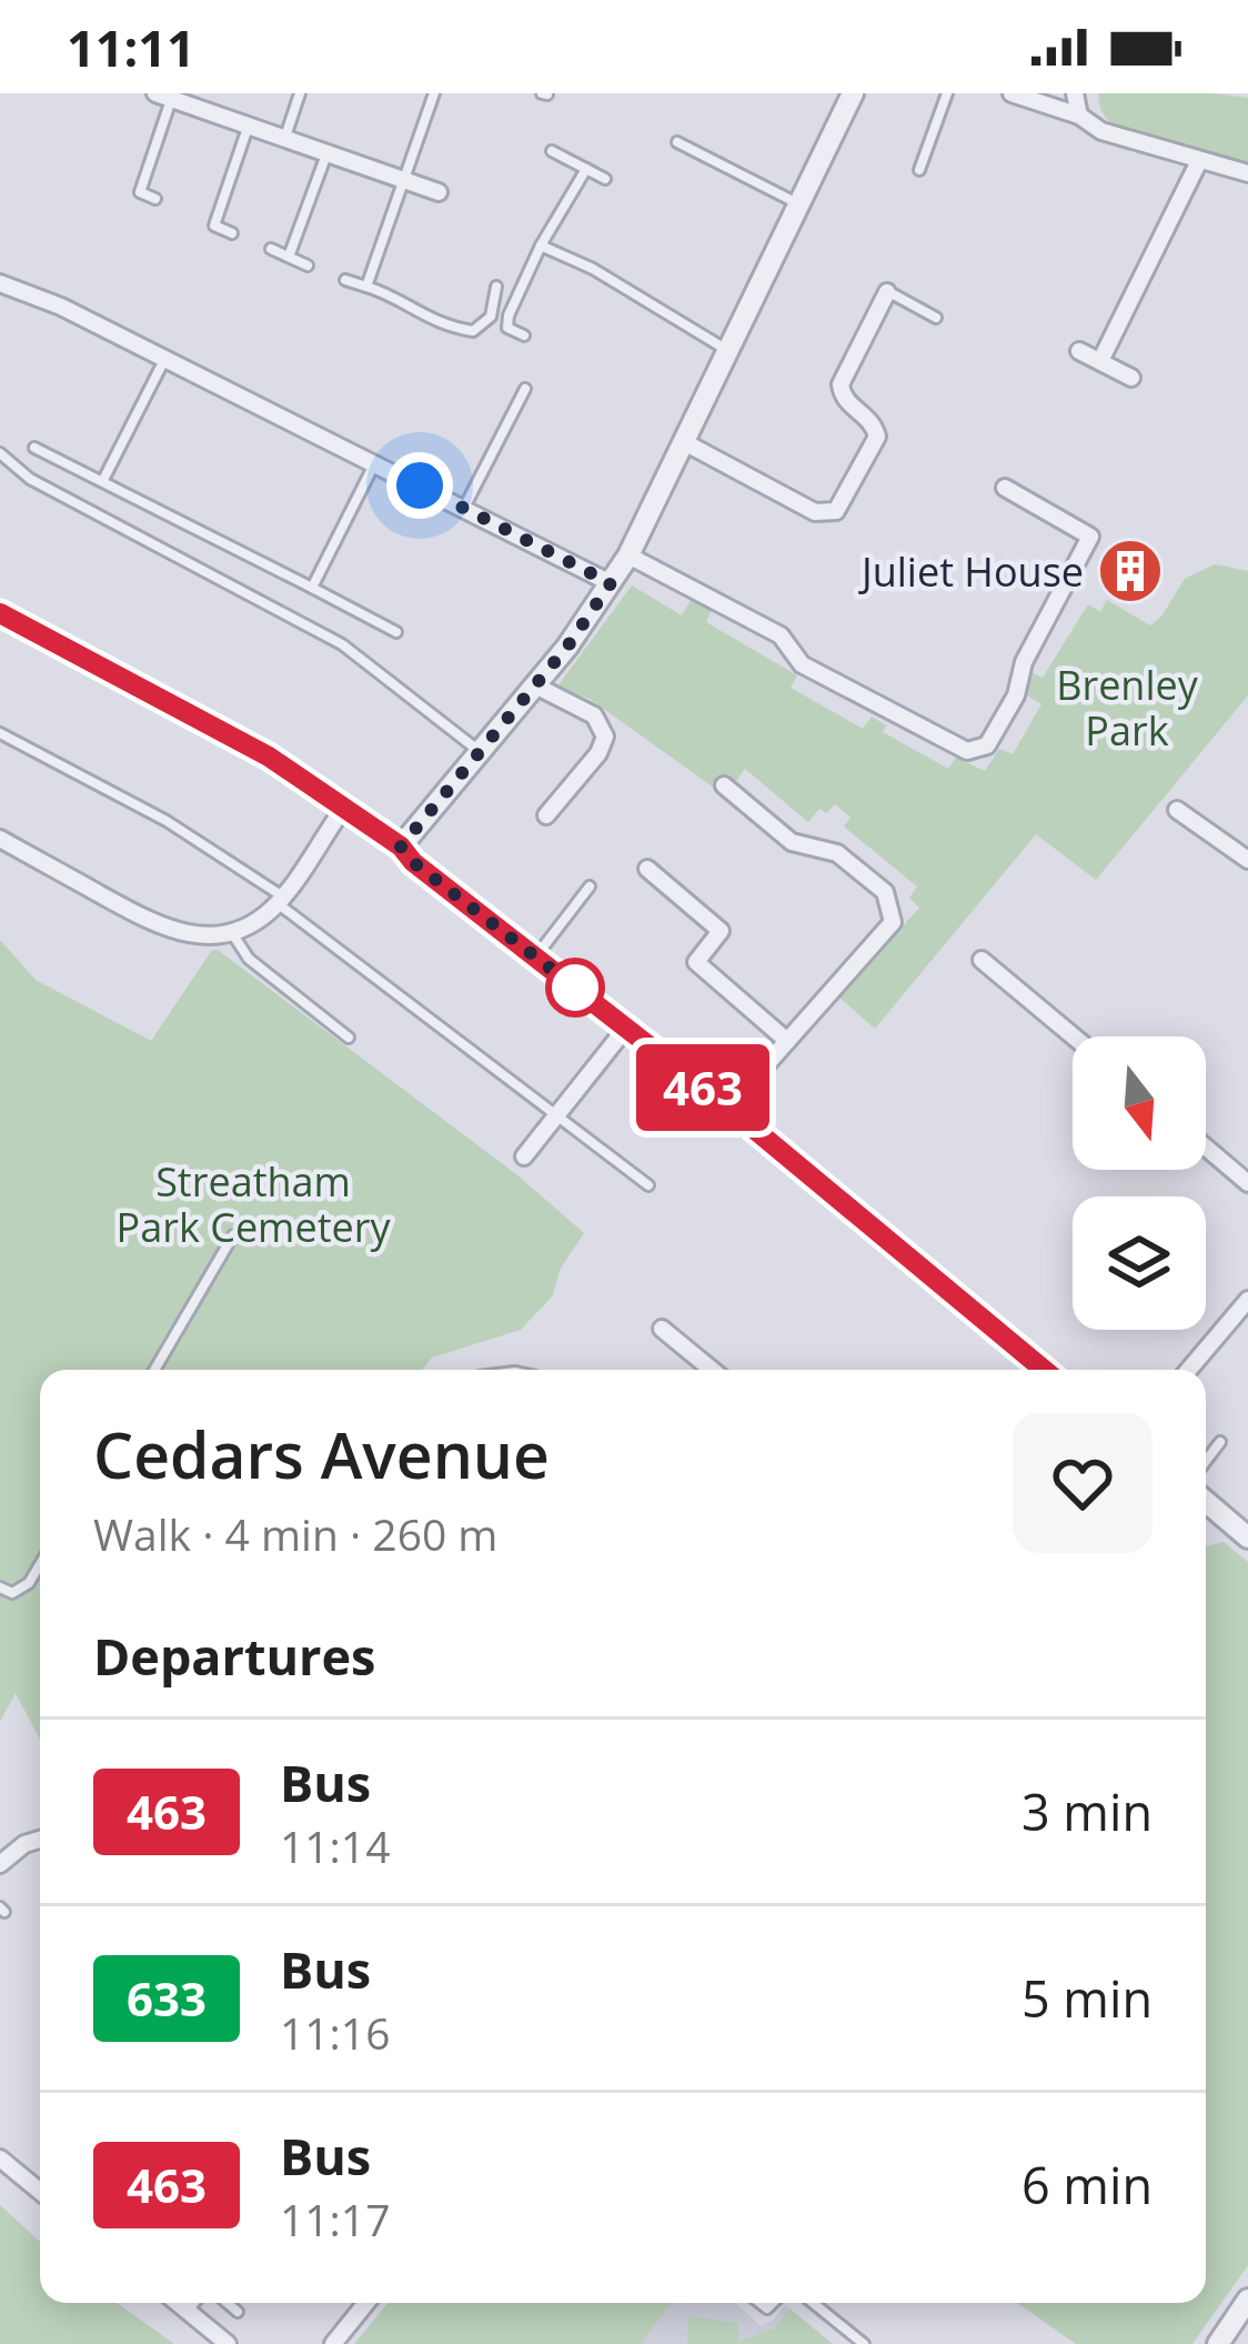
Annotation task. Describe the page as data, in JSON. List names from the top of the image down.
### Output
{
  "parks": ["Brenley Park", "Streatham Park Cemetery"],
  "places": {
    "building": ["Juliet House"]
  },
  "lines": ["bus line 463"],
  "north": "bottom",
  "page": {
    "status": "11:11",
    "on_map": "463",
    "heading": [
      ["Cedars Avenue", "Walk · 4 min · 260 m"],
      "Departures"
    ],
    "list": [
      {
        "mark": "463",
        "name": "Bus",
        "note": "11:14",
        "value": "3 min"
      },
      {
        "mark": "633",
        "name": "Bus",
        "note": "11:16",
        "value": "5 min"
      },
      {
        "mark": "463",
        "name": "Bus",
        "note": "11:17",
        "value": "6 min"
      }
    ]
  }
}
